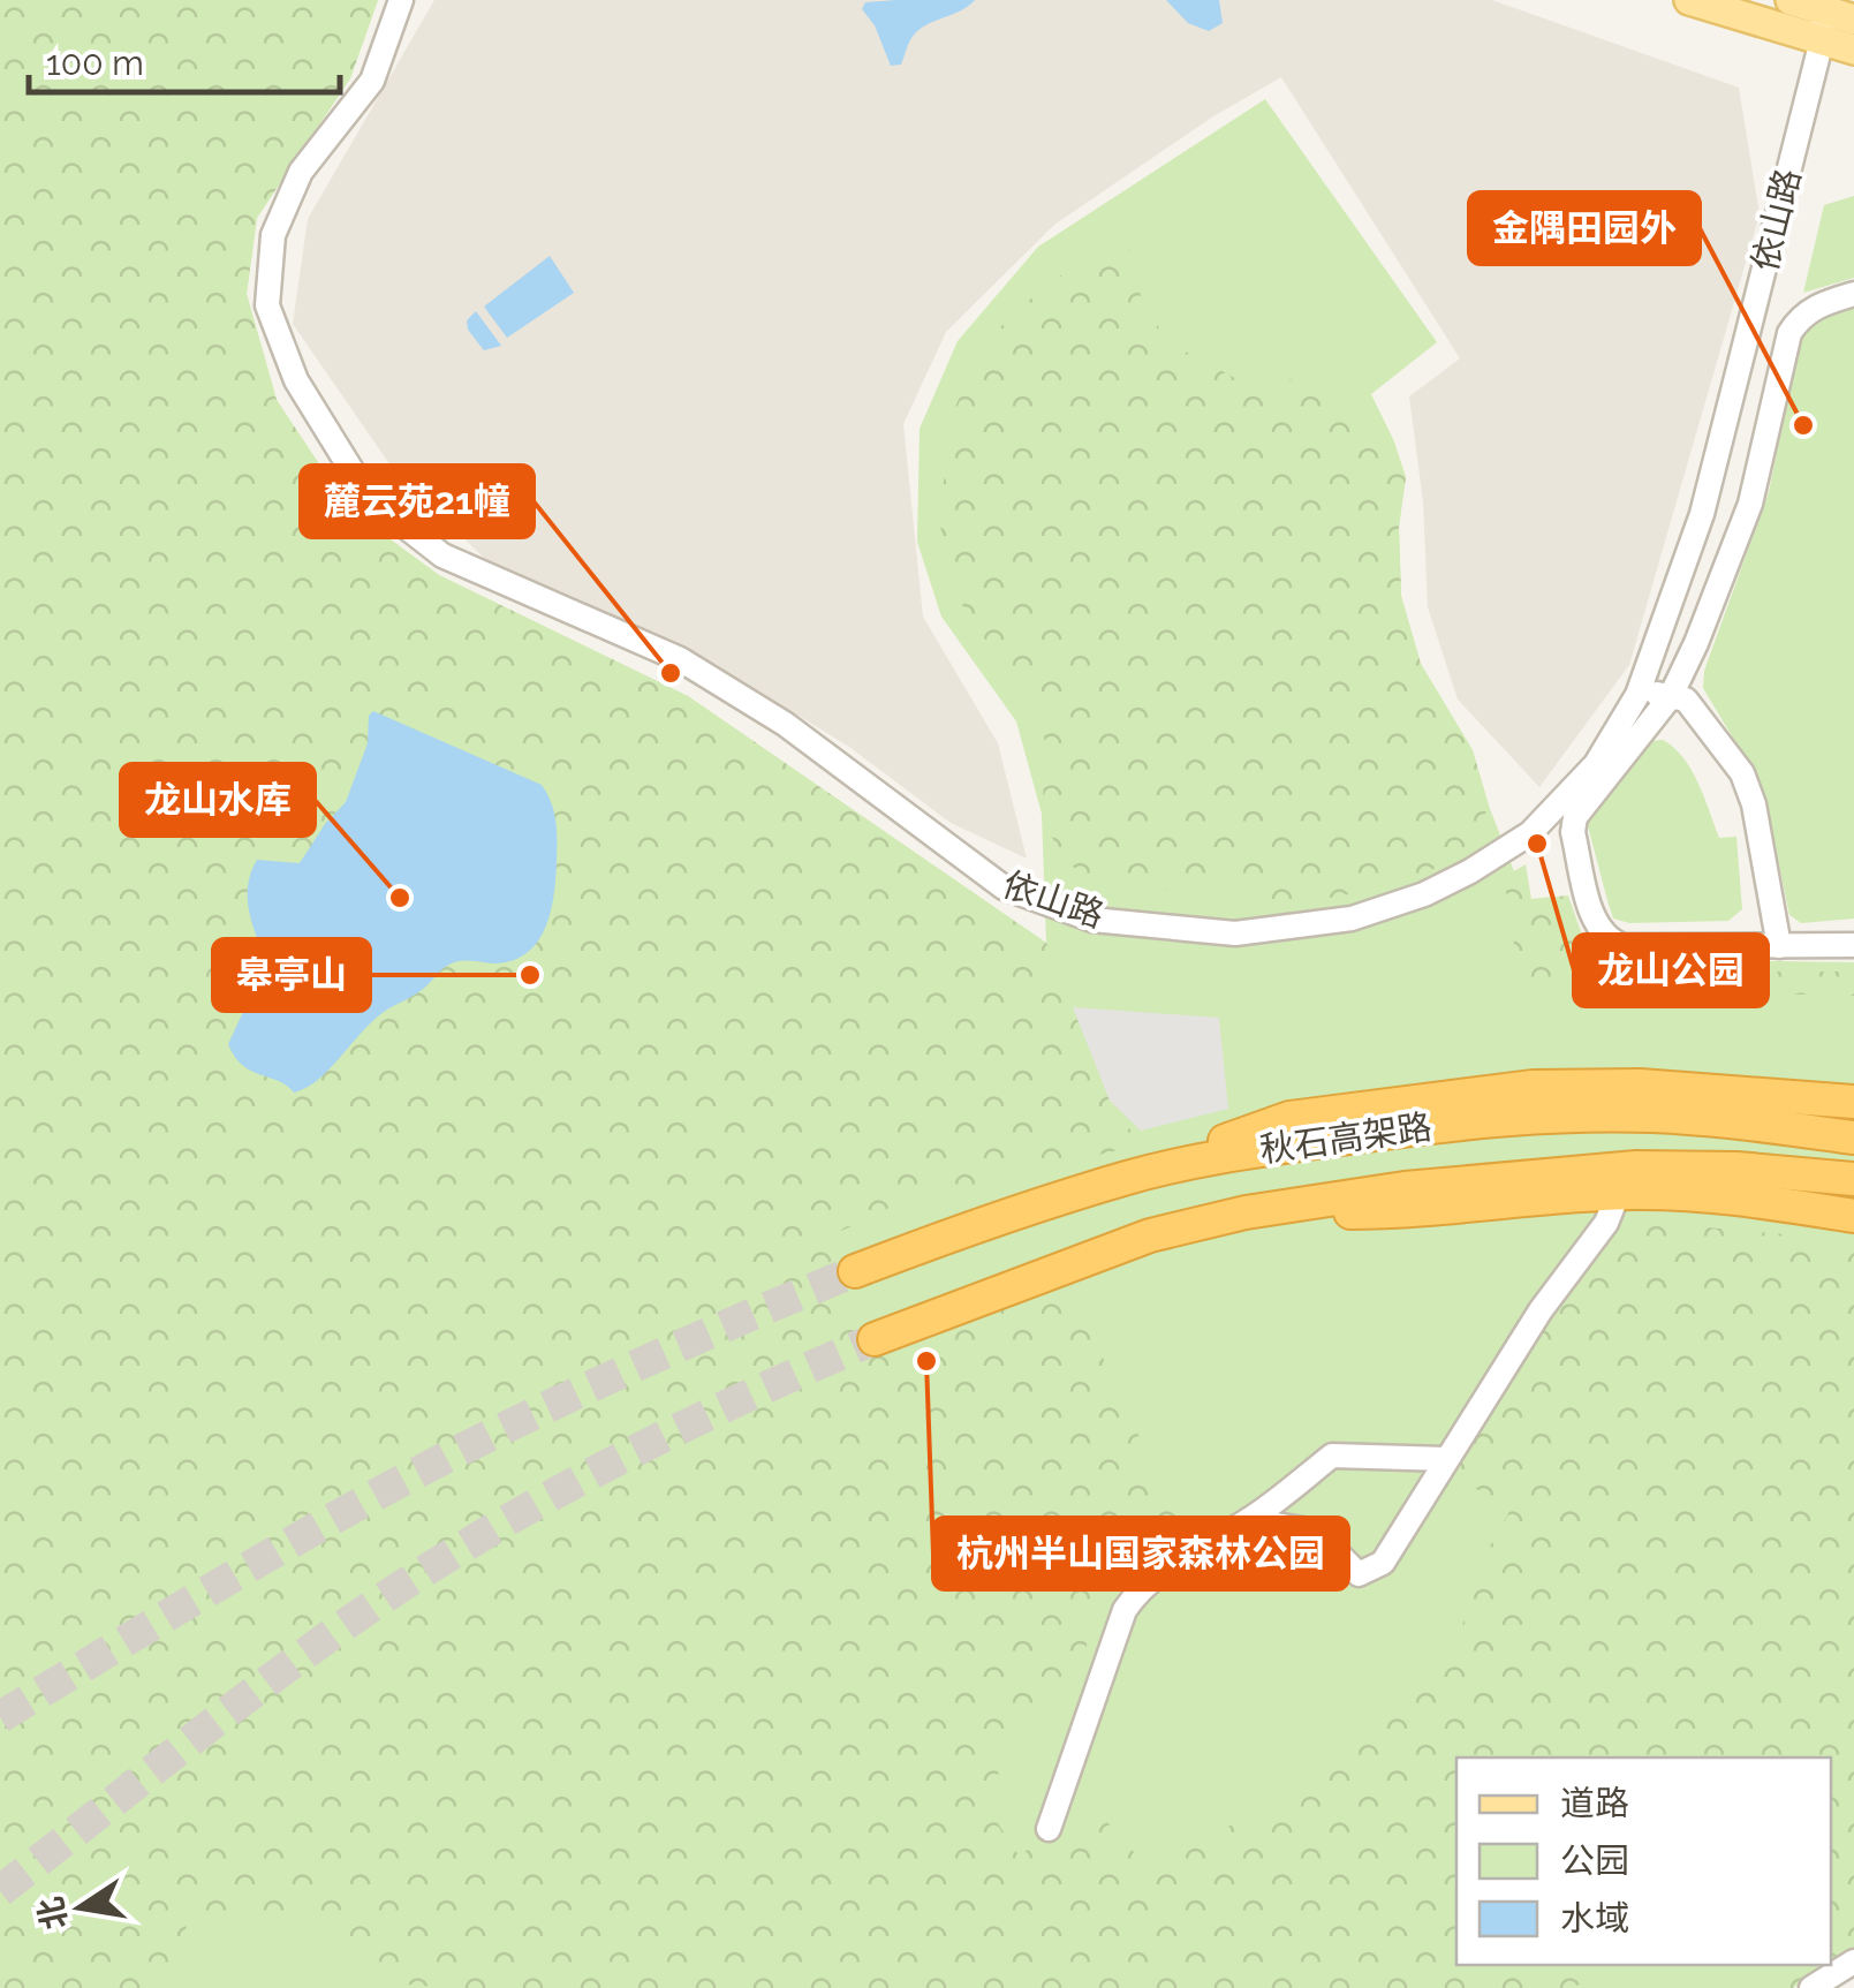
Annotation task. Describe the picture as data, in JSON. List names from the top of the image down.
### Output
{
  "streets": {
    "highway": ["秋石高架路"],
    "street": ["依山路"]
  },
  "places": [
    "金隅田园外",
    "麓云苑21幢",
    "龙山公园",
    "龙山水库",
    "皋亭山",
    "杭州半山国家森林公园"
  ],
  "legend": ["道路", "公园", "水域"],
  "scale_bar": "100 m",
  "north": "left"
}
